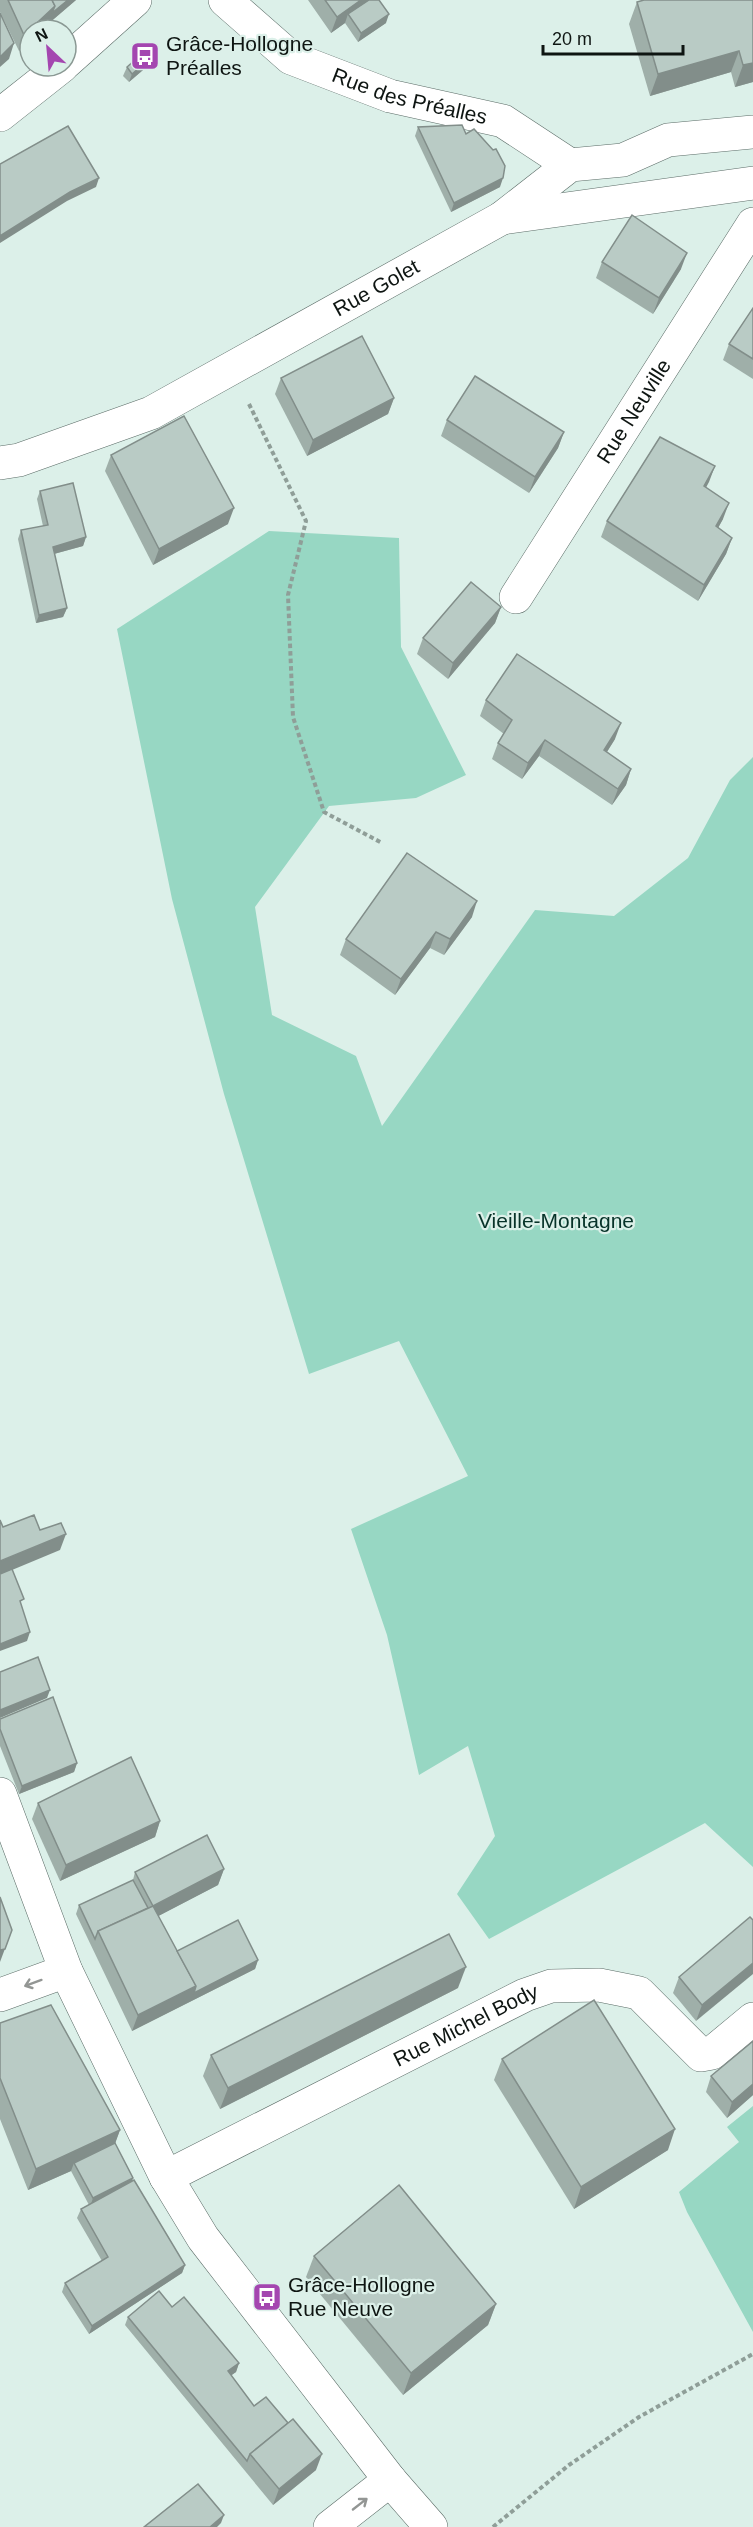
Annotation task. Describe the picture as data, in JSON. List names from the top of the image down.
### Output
{
  "streets": {
    "street": [
      "Rue des Préalles",
      "Rue Golet",
      "Rue Neuville",
      "Rue Michel Body"
    ]
  },
  "crossings": [
    ["Rue des Préalles", "Rue Golet"]
  ],
  "parks": ["Vieille-Montagne"],
  "places": {
    "bus stop": ["Grâce-Hollogne Préalles", "Grâce-Hollogne Rue Neuve"]
  },
  "scale_bar": "20 m",
  "north": "top left"
}
